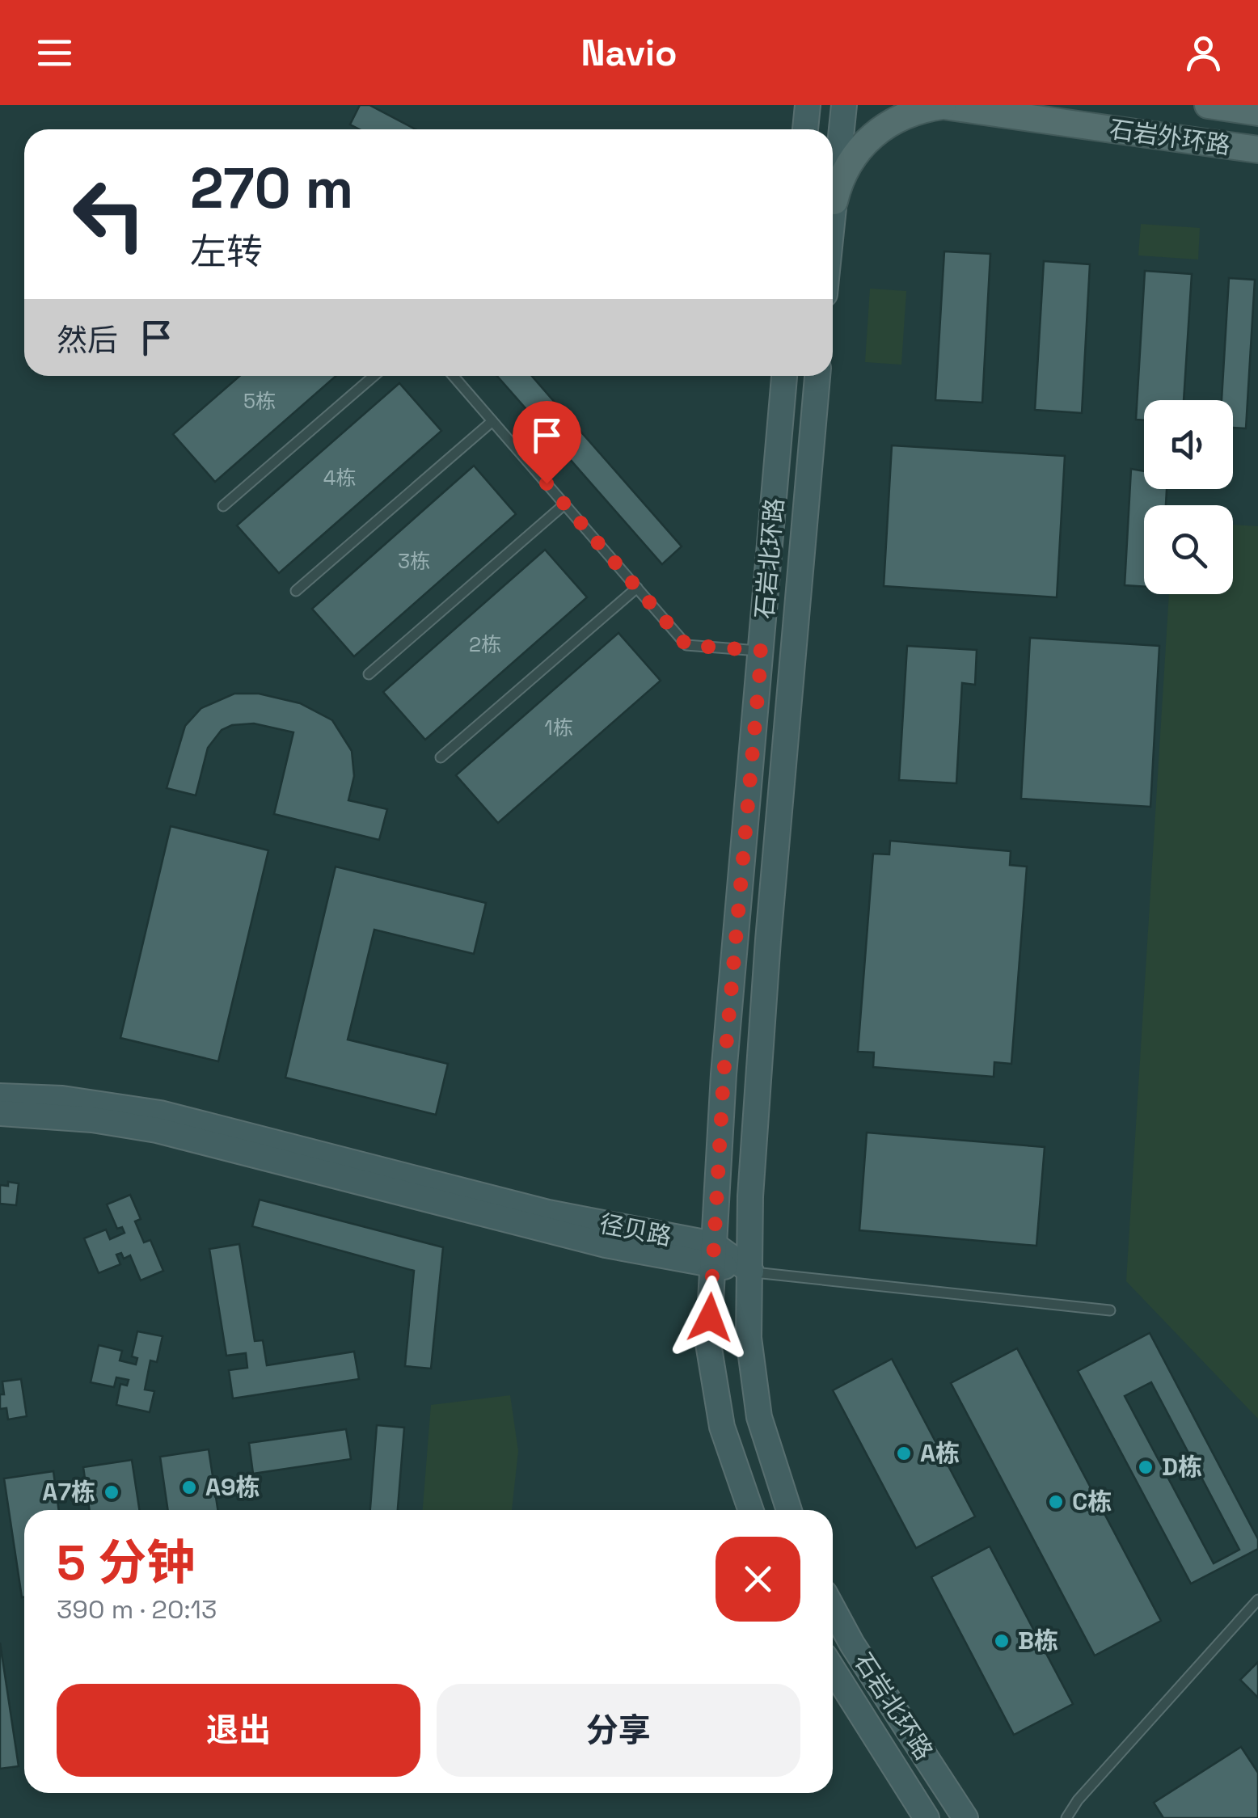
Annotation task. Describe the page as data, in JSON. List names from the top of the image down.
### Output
{
  "streets": {
    "main road": ["石岩外环路", "石岩北环路", "径贝路"]
  },
  "crossings": [
    ["石岩北环路", "径贝路"]
  ],
  "places": [
    "A栋",
    "D栋",
    "A9栋",
    "A7栋",
    "C栋",
    "B栋"
  ],
  "house_numbers": [
    "5栋",
    "4栋",
    "3栋",
    "2栋",
    "1栋"
  ],
  "page": {
    "header": "Navio",
    "turn": ["270 m", "左转"],
    "then": "然后",
    "heading": ["5 分钟", "390 m · 20:13"],
    "buttons": ["退出", "分享"]
  }
}
